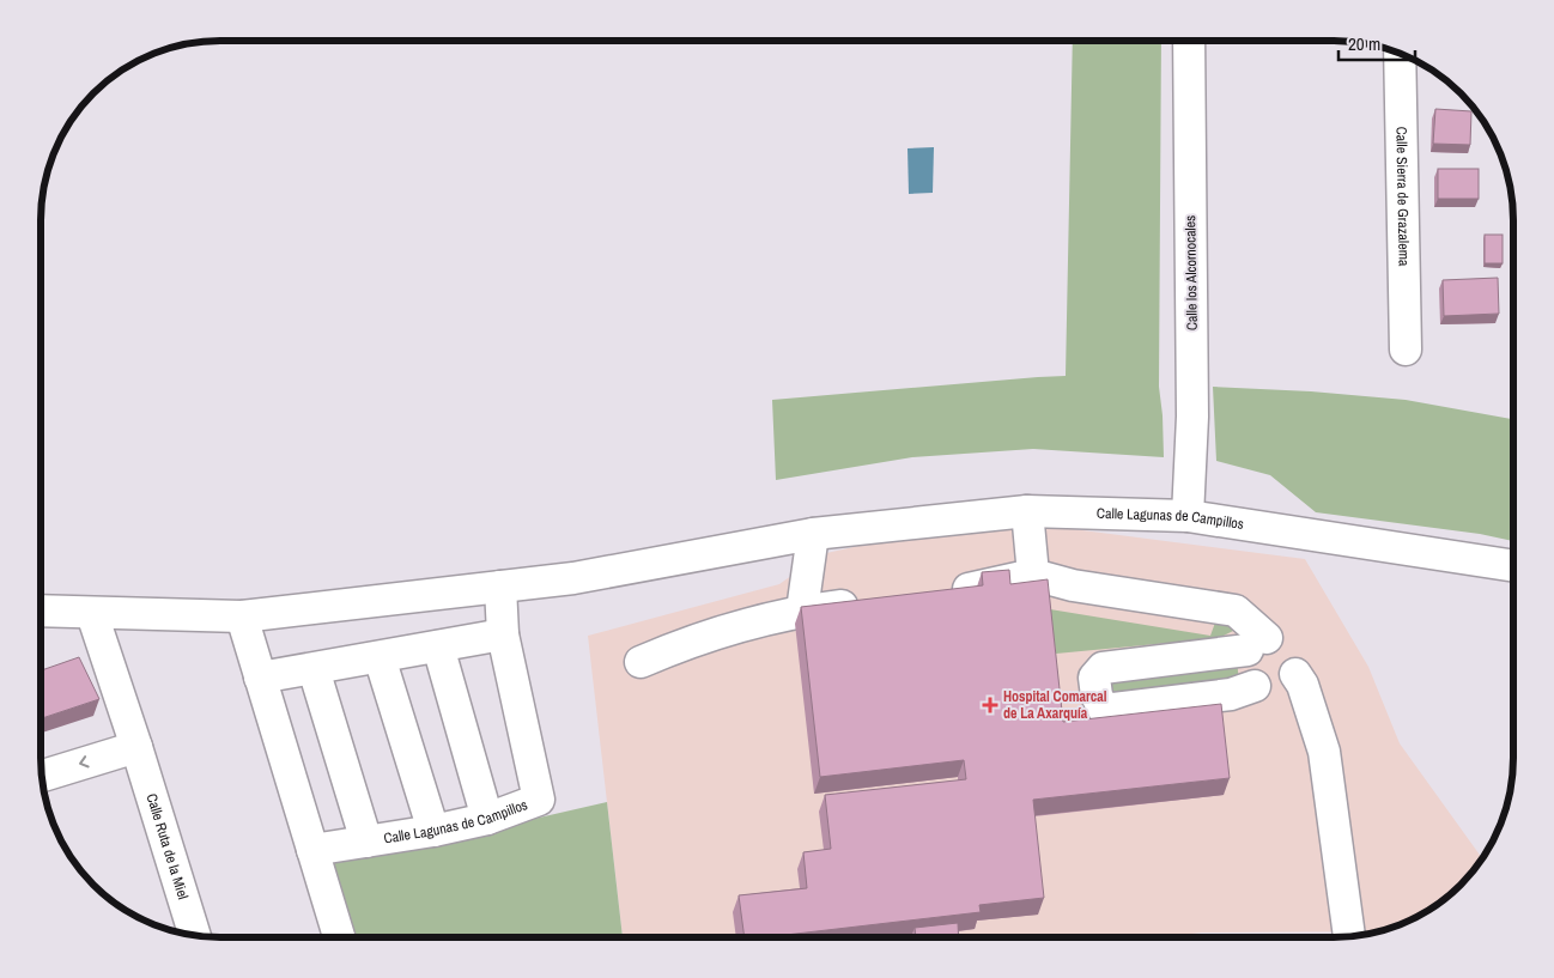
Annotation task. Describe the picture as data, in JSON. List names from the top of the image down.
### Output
{
  "streets": {
    "street": [
      "Calle Sierra de Grazalema",
      "Calle los Alcornocales",
      "Calle Lagunas de Campillos",
      "Calle Ruta de la Miel"
    ]
  },
  "crossings": [
    ["Calle los Alcornocales", "Calle Lagunas de Campillos"],
    ["Calle Lagunas de Campillos", "Calle Ruta de la Miel"]
  ],
  "places": {
    "health": ["Hospital Comarcal de La Axarquía"]
  },
  "scale_bar": "20 m"
}
